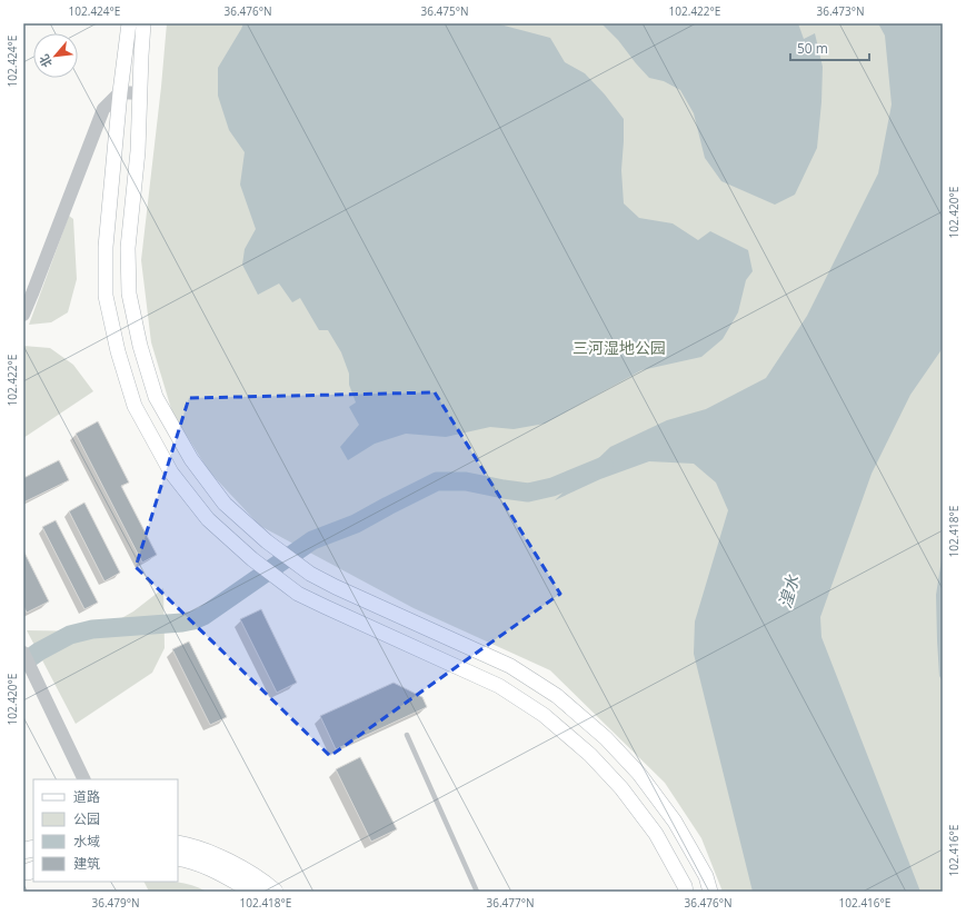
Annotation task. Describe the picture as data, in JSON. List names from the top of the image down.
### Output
{
  "water": ["湟水"],
  "parks": ["三河湿地公园"],
  "legend": [
    "道路",
    "公园",
    "水域",
    "建筑"
  ],
  "scale_bar": "50 m",
  "north": "bottom left",
  "coordinates": [
    "102.424°E",
    "36.476°N",
    "36.475°N",
    "102.422°E",
    "36.473°N",
    "102.420°E",
    "102.418°E",
    "102.416°E",
    "36.479°N",
    "36.477°N"
  ]
}
